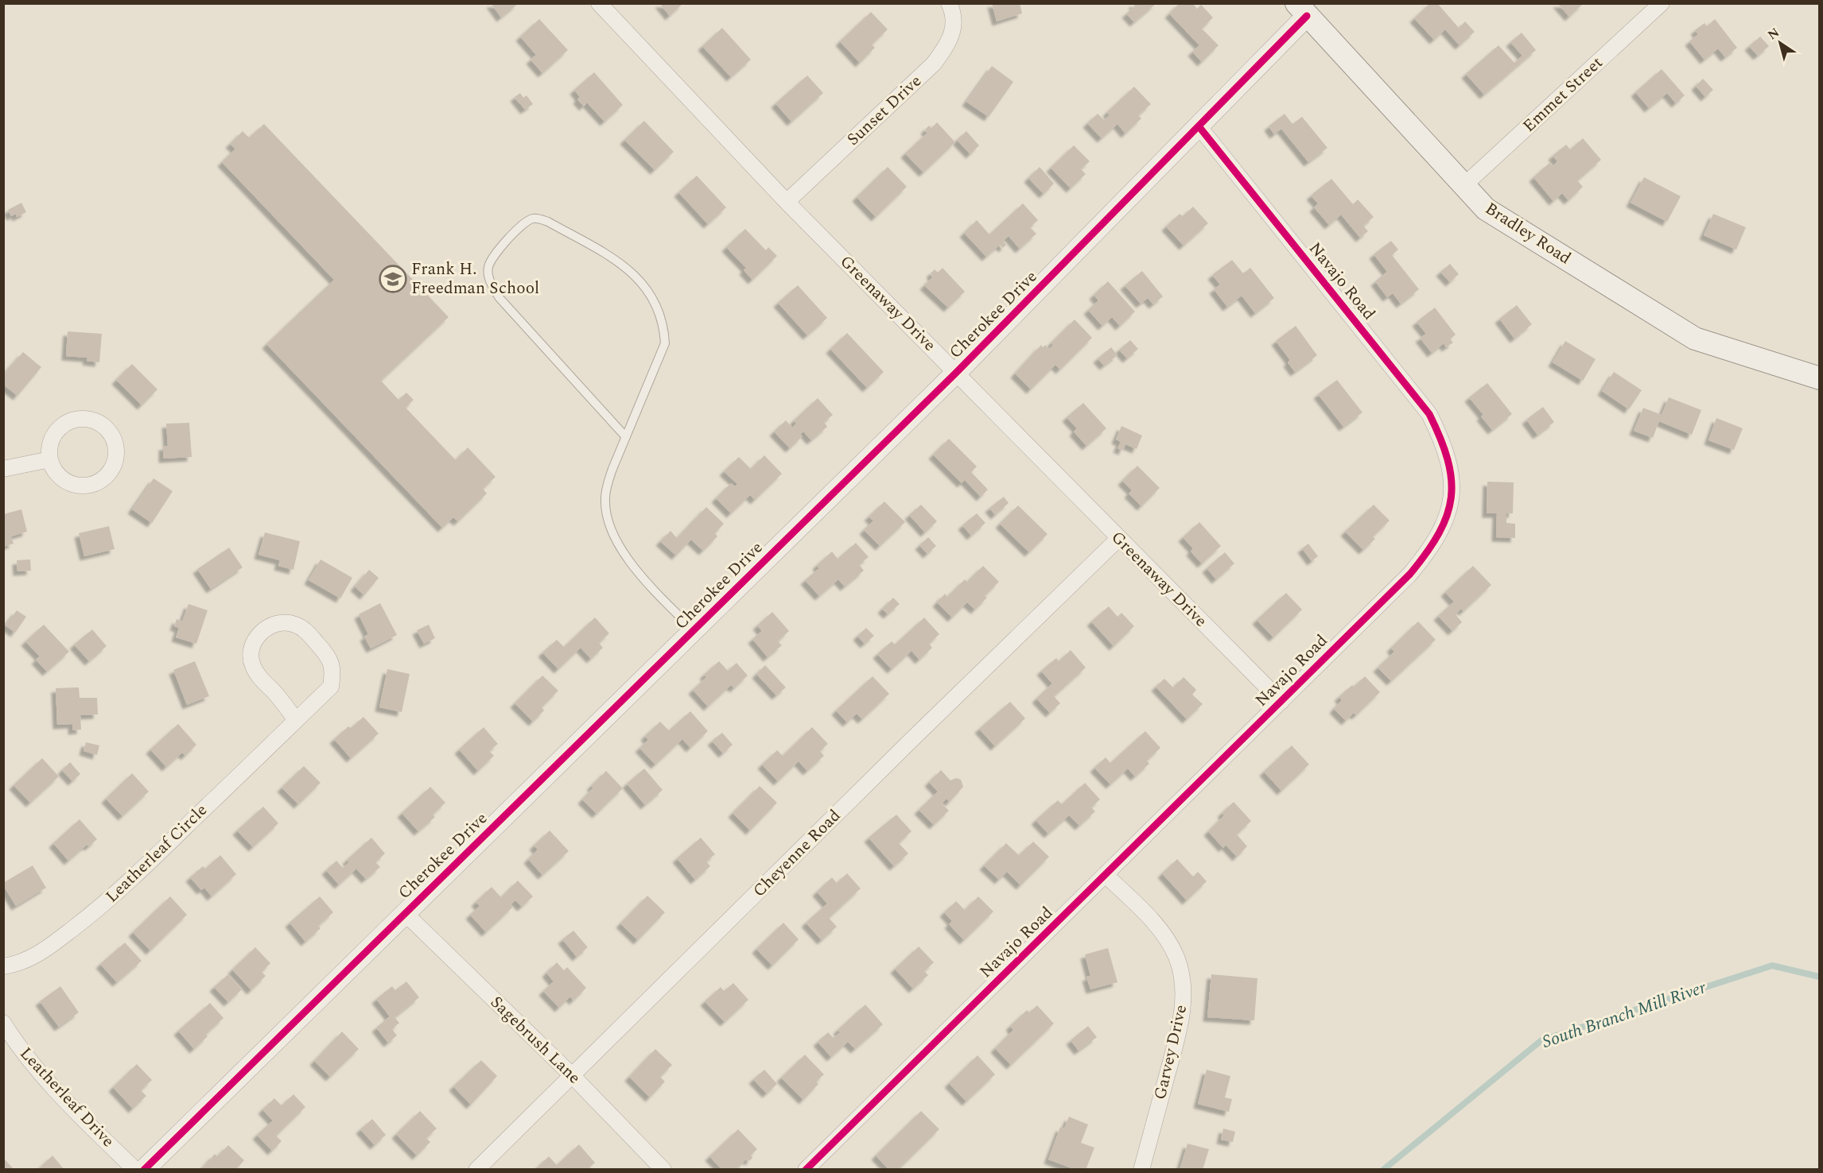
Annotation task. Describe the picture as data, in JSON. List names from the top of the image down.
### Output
{
  "streets": {
    "main road": ["Bradley Road"],
    "street": [
      "Emmet Street",
      "Sunset Drive",
      "Navajo Road",
      "Greenaway Drive",
      "Cherokee Drive",
      "Leatherleaf Circle",
      "Cheyenne Road",
      "Sagebrush Lane",
      "Garvey Drive",
      "Leatherleaf Drive"
    ]
  },
  "crossings": [
    ["Emmet Street", "Bradley Road"],
    ["Sunset Drive", "Greenaway Drive"],
    ["Bradley Road", "Cherokee Drive"],
    ["Navajo Road", "Greenaway Drive"],
    ["Navajo Road", "Cherokee Drive"],
    ["Navajo Road", "Garvey Drive"],
    ["Greenaway Drive", "Cherokee Drive"],
    ["Greenaway Drive", "Cheyenne Road"],
    ["Cherokee Drive", "Sagebrush Lane"],
    ["Cheyenne Road", "Sagebrush Lane"]
  ],
  "water": ["South Branch Mill River"],
  "places": {
    "school or university": ["Frank H. Freedman School"]
  },
  "north": "top left"
}
